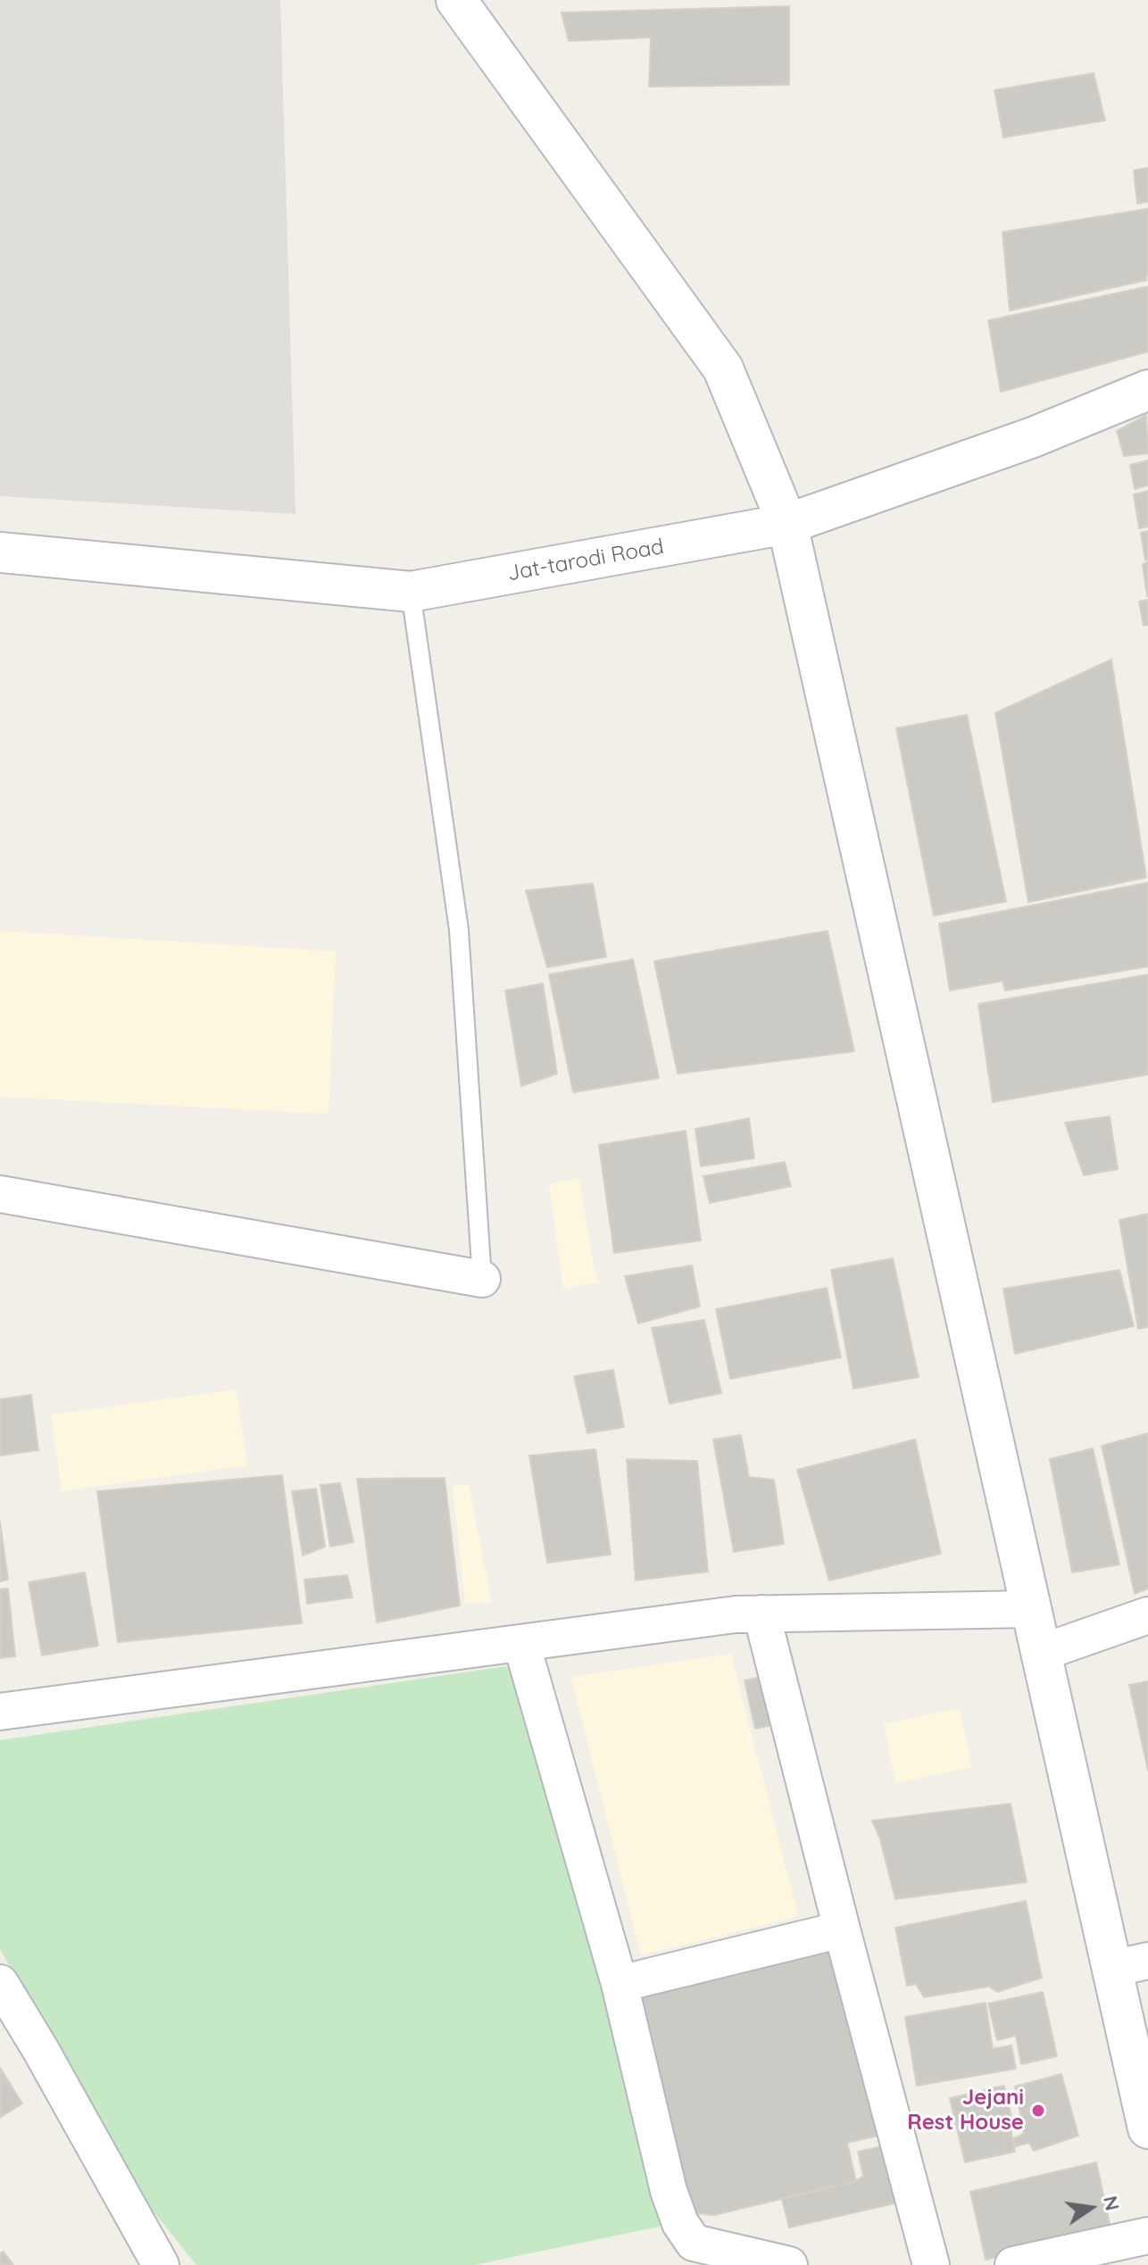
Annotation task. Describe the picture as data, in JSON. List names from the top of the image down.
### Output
{
  "streets": {
    "street": ["Jat-tarodi Road"]
  },
  "places": ["Jejani Rest House"],
  "north": "right"
}
